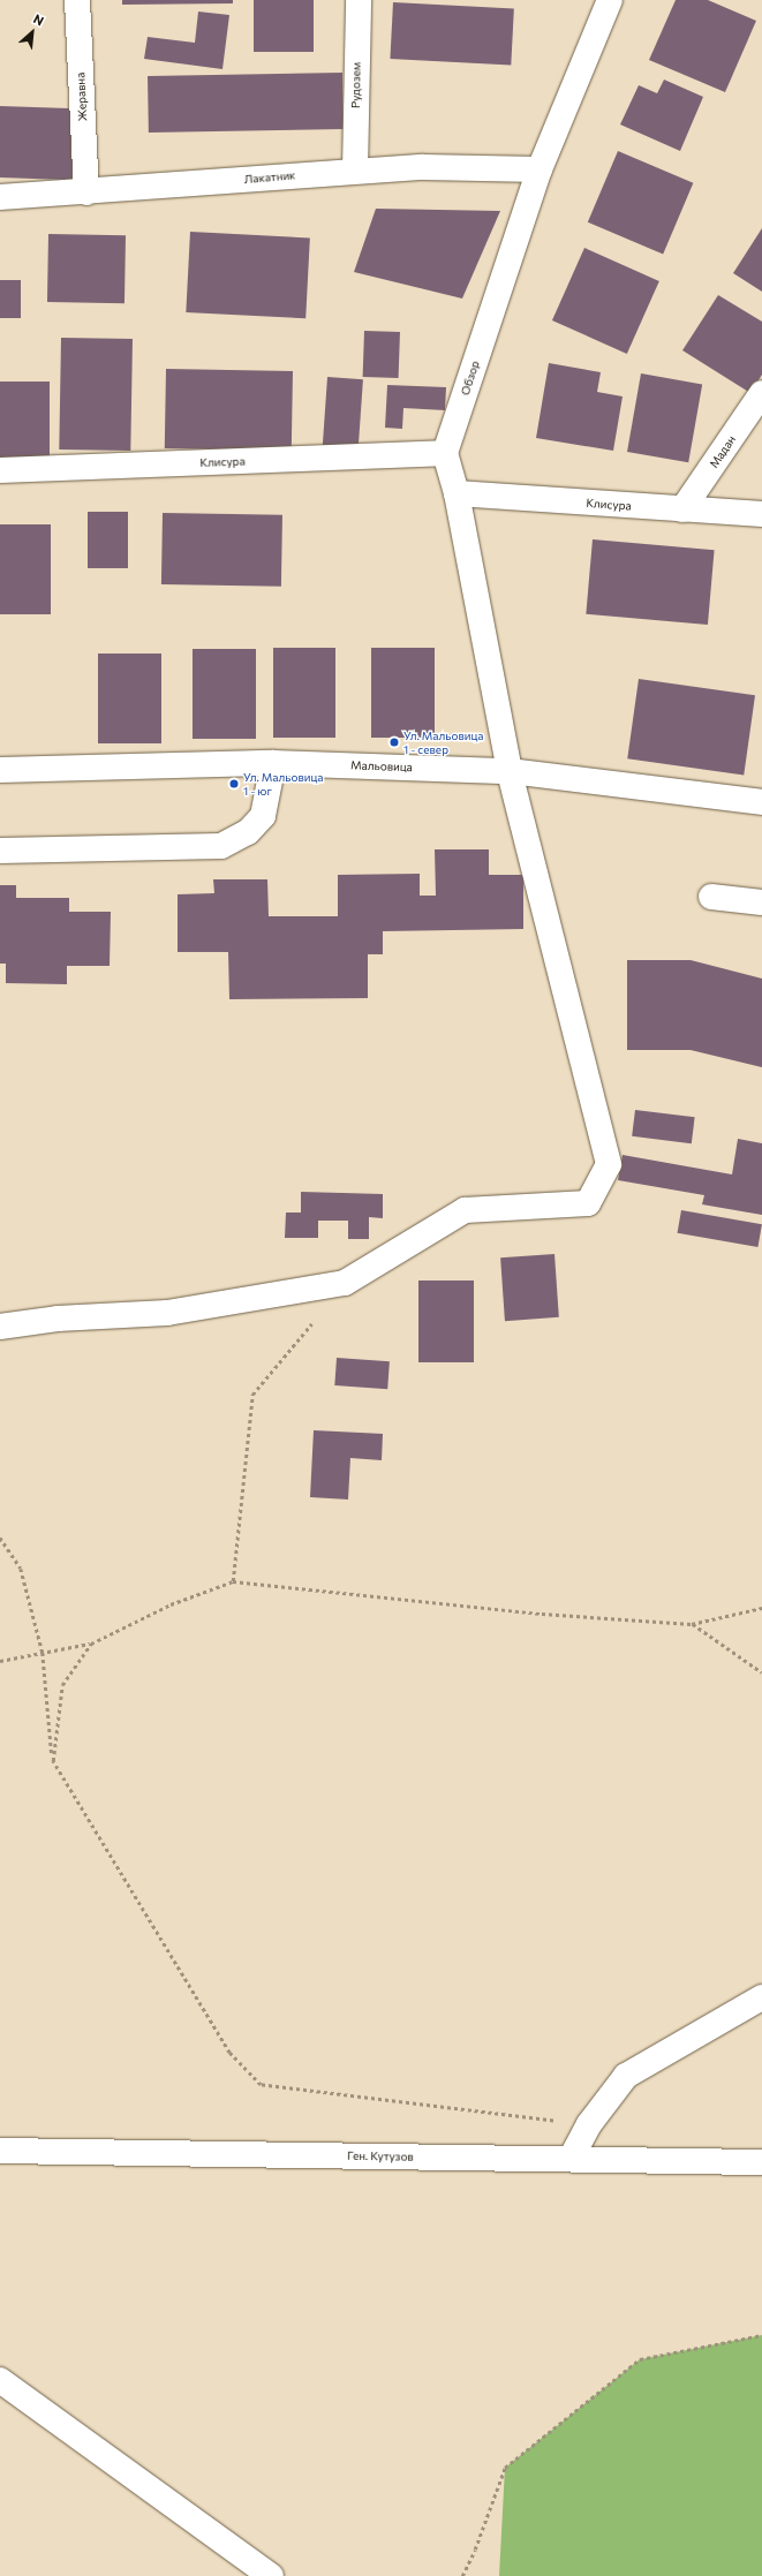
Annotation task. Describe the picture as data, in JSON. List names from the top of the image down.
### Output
{
  "streets": {
    "street": [
      "Рудозем",
      "Жеравна",
      "Лакатник",
      "Обзор",
      "Мадан",
      "Клисура",
      "Мальовица",
      "Ген. Кутузов"
    ]
  },
  "crossings": [
    ["Рудозем", "Лакатник"],
    ["Жеравна", "Лакатник"],
    ["Лакатник", "Обзор"],
    ["Обзор", "Клисура"],
    ["Мадан", "Клисура"]
  ],
  "places": ["Ул. Мальовица 1 - север", "Ул. Мальовица 1 - юг"],
  "north": "top right"
}
